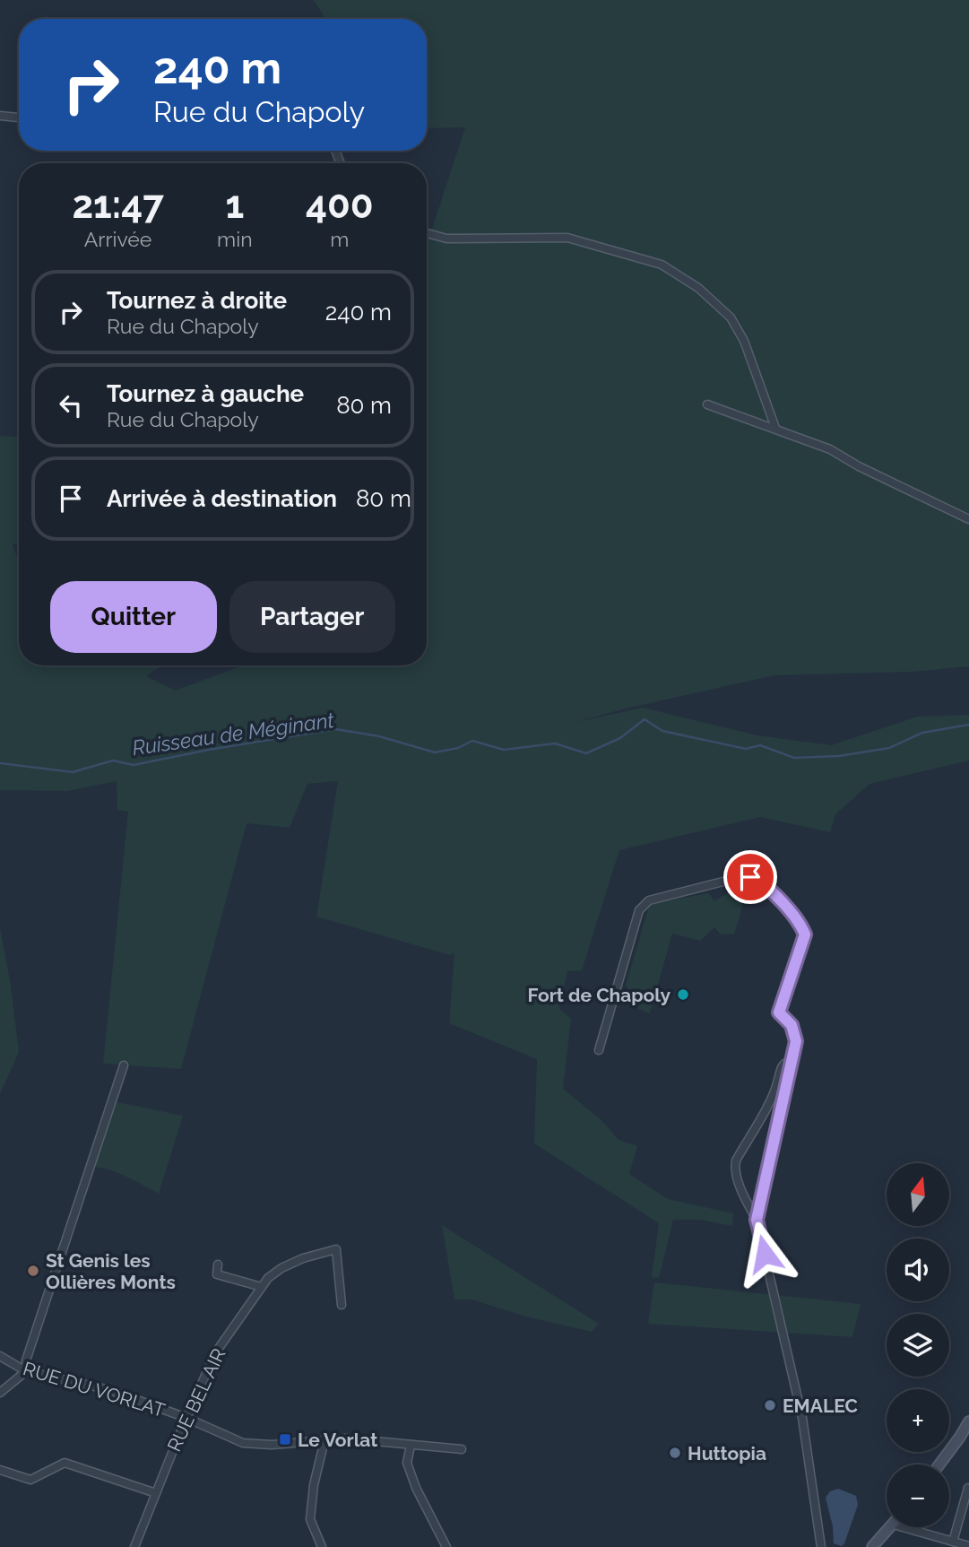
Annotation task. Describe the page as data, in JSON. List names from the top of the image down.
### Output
{
  "streets": {
    "street": ["RUE DU VORLAT", "RUE BEL AIR"]
  },
  "crossings": [
    ["RUE DU VORLAT", "RUE BEL AIR"]
  ],
  "water": ["Ruisseau de Méginant"],
  "places": {
    "other": [
      "Fort de Chapoly",
      "St Genis les Ollières Monts",
      "EMALEC",
      "Huttopia"
    ],
    "transit": ["Le Vorlat"]
  },
  "north": "top",
  "page": {
    "turn": ["240 m", "Rue du Chapoly"],
    "eta": [
      "21:47",
      "Arrivée",
      "1",
      "min",
      "400",
      "m"
    ],
    "list": [
      {
        "name": "Tournez à droite",
        "note": "Rue du Chapoly",
        "value": "240 m"
      },
      {
        "name": "Tournez à gauche",
        "note": "Rue du Chapoly",
        "value": "80 m"
      },
      {
        "name": "Arrivée à destination",
        "value": "80 m"
      }
    ],
    "buttons": ["Quitter", "Partager"],
    "map_buttons": ["+", "−"]
  }
}
